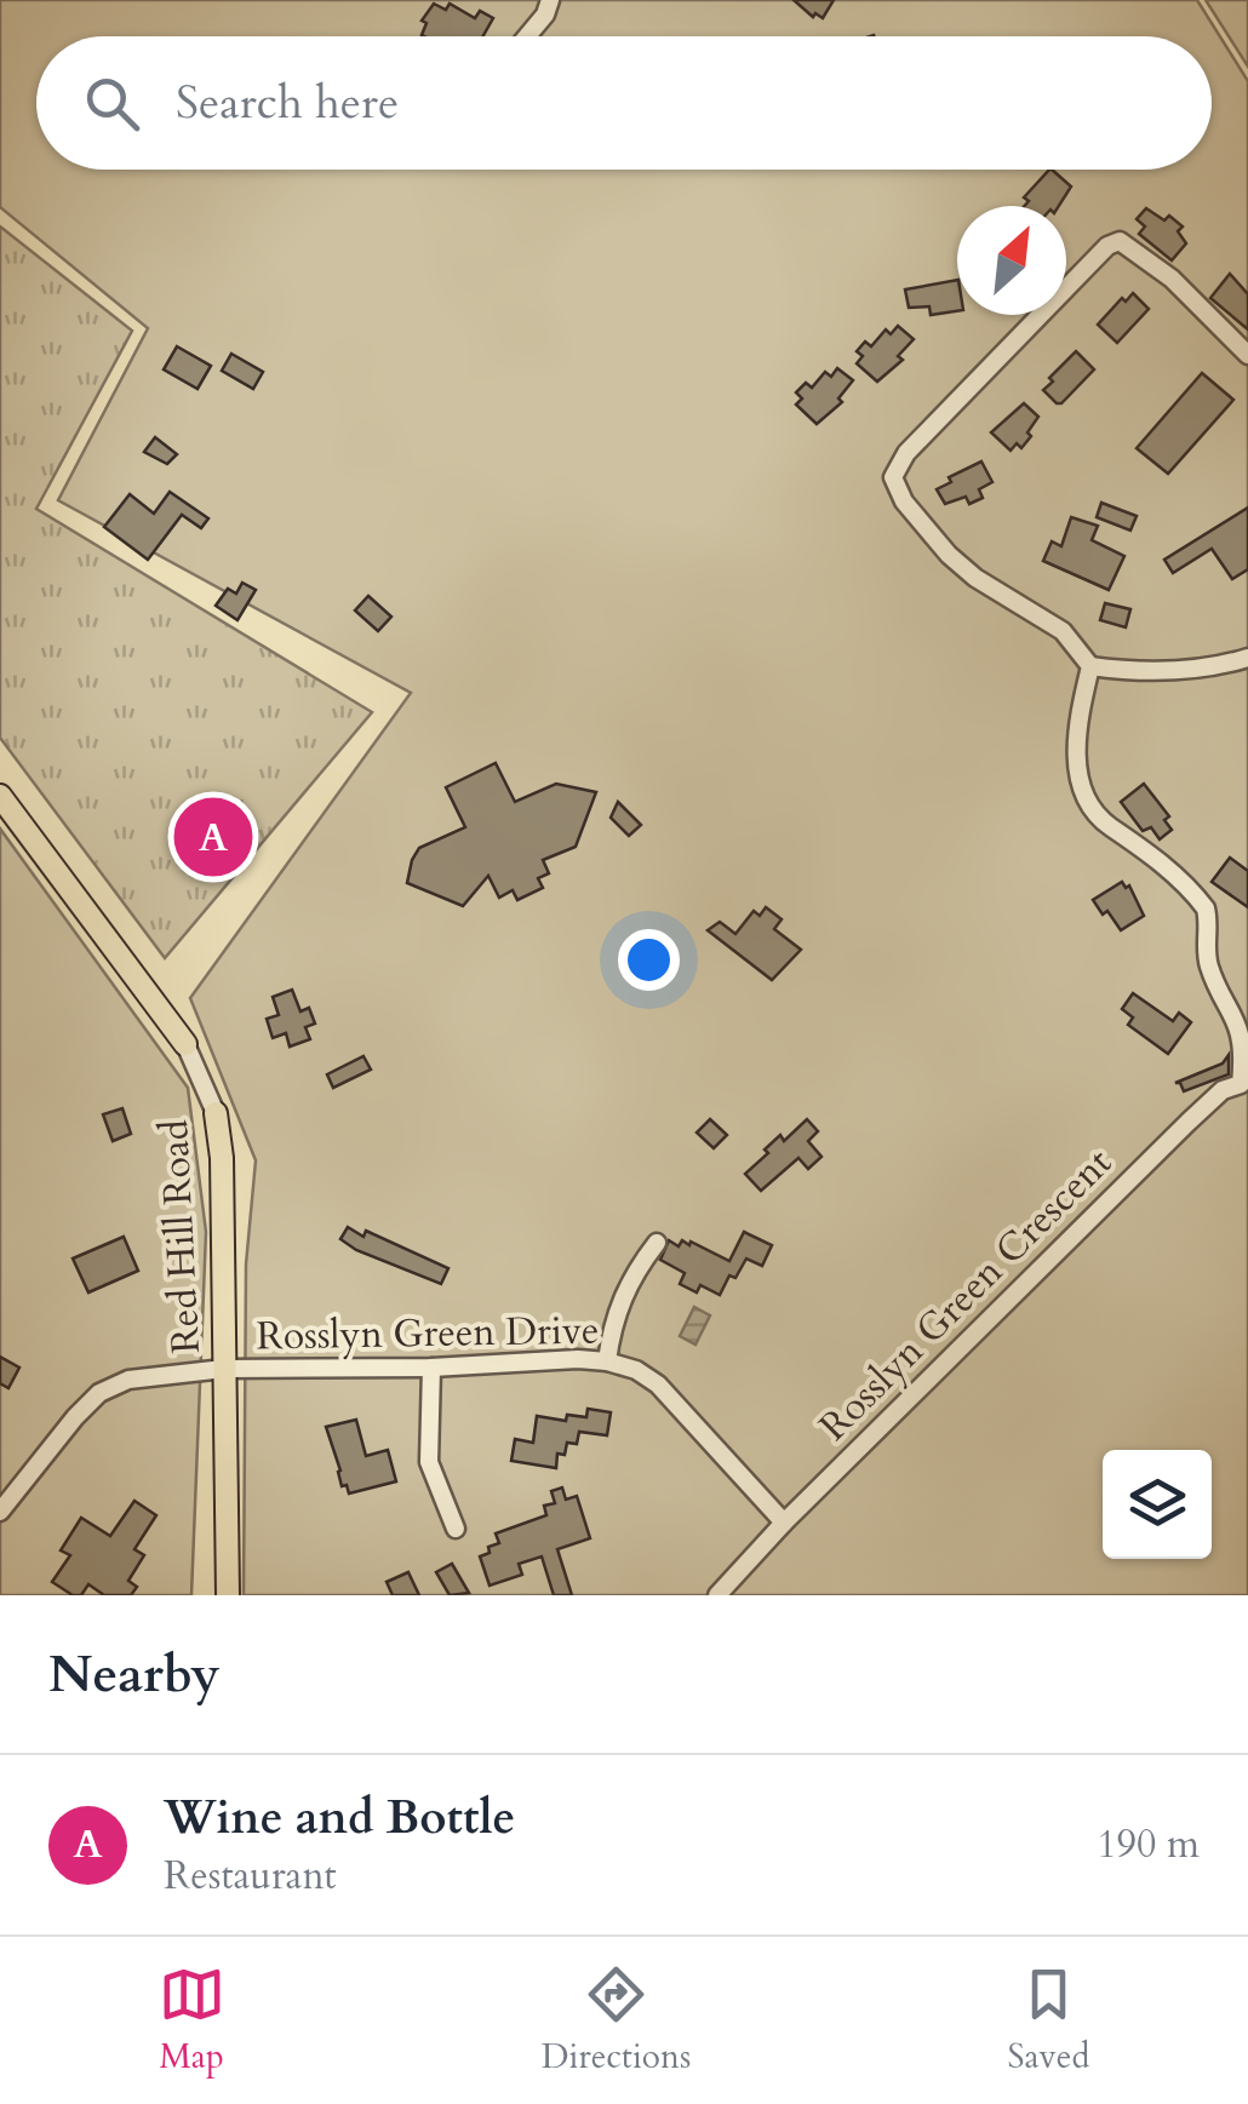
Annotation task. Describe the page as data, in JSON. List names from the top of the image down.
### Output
{
  "streets": {
    "main road": ["Red Hill Road"],
    "street": ["Rosslyn Green Crescent", "Rosslyn Green Drive"]
  },
  "crossings": [
    ["Red Hill Road", "Rosslyn Green Drive"],
    ["Rosslyn Green Crescent", "Rosslyn Green Drive"]
  ],
  "north": "top right",
  "page": {
    "search": "Search here",
    "pins": "A",
    "heading": "Nearby",
    "list": [
      {
        "mark": "A",
        "name": "Wine and Bottle",
        "note": "Restaurant",
        "value": "190 m"
      }
    ],
    "nav": ["Map", "Directions", "Saved"]
  }
}
